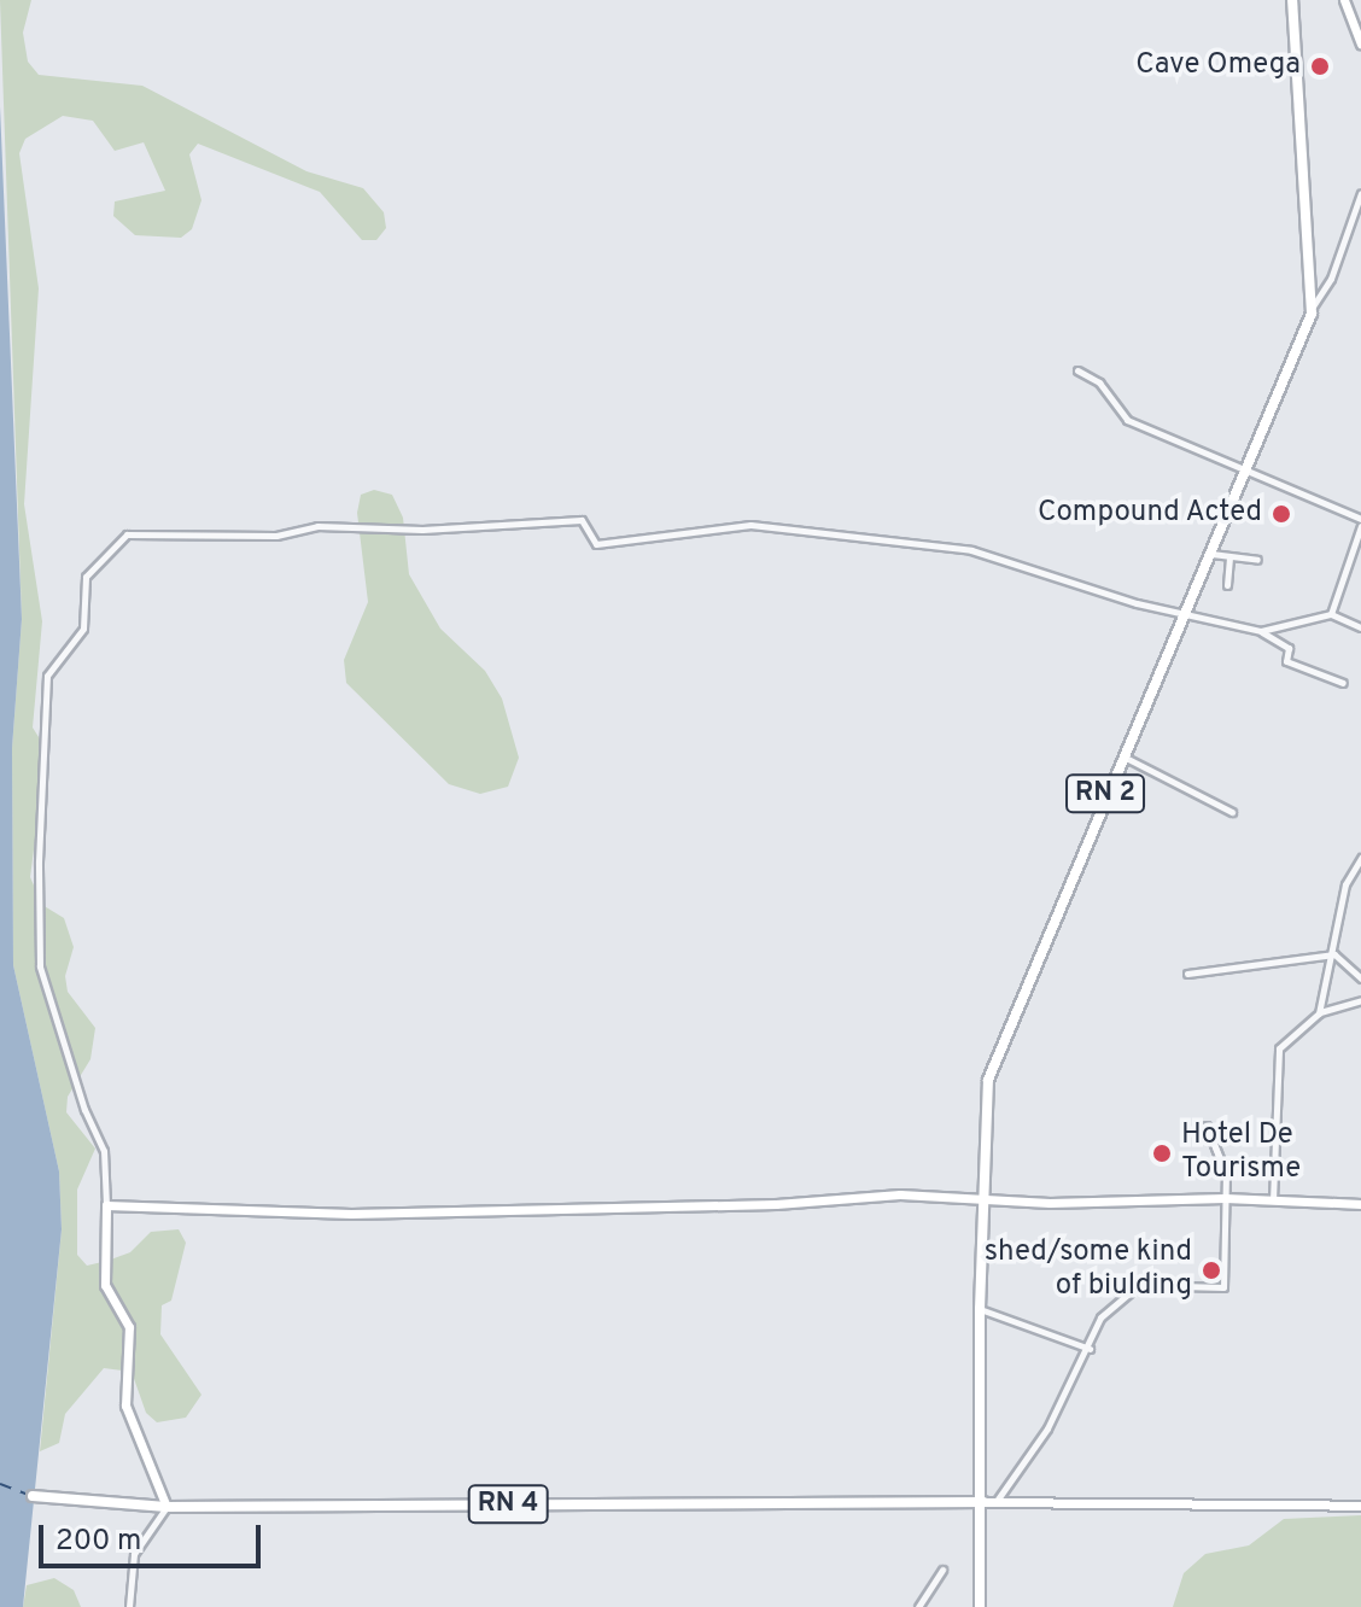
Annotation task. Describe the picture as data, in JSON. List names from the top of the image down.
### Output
{
  "streets": {
    "main road": ["RN 2", "RN 4"]
  },
  "crossings": [
    ["RN 2", "RN 4"]
  ],
  "places": [
    "Cave Omega",
    "Compound Acted",
    "Hotel De Tourisme",
    "shed/some kind of biulding"
  ],
  "scale_bar": "200 m"
}
